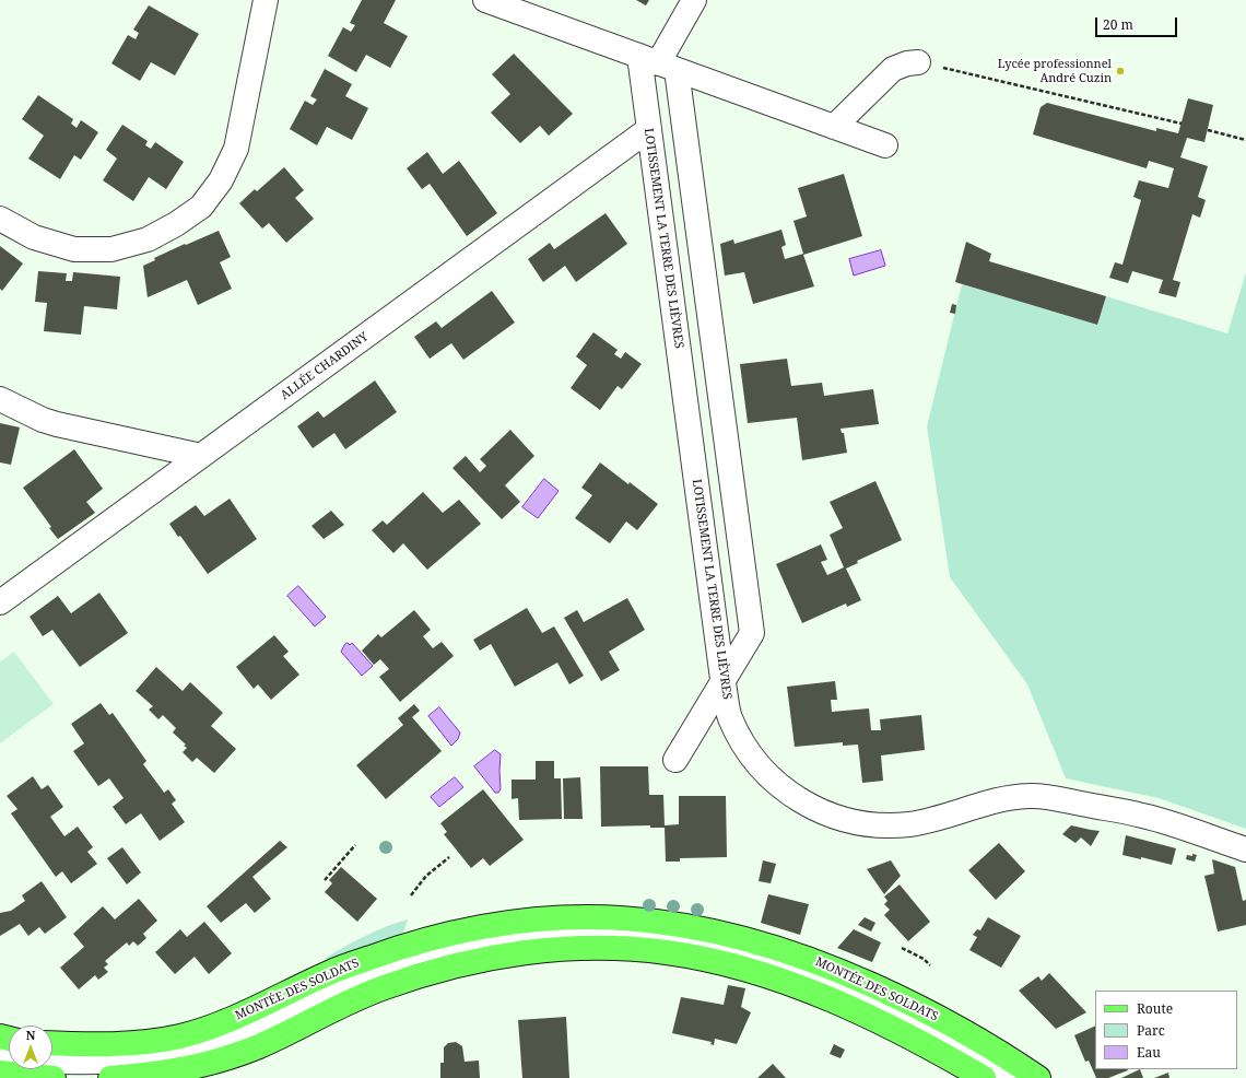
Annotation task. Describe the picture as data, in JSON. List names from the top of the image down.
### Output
{
  "streets": {
    "main road": ["MONTÉE DES SOLDATS"],
    "street": ["LOTISSEMENT LA TERRE DES LIÈVRES", "ALLÉE CHARDINY"]
  },
  "crossings": [
    ["LOTISSEMENT LA TERRE DES LIÈVRES", "ALLÉE CHARDINY"]
  ],
  "places": ["Lycée professionnel André Cuzin"],
  "legend": ["Route", "Parc", "Eau"],
  "scale_bar": "20 m",
  "north": "top"
}
